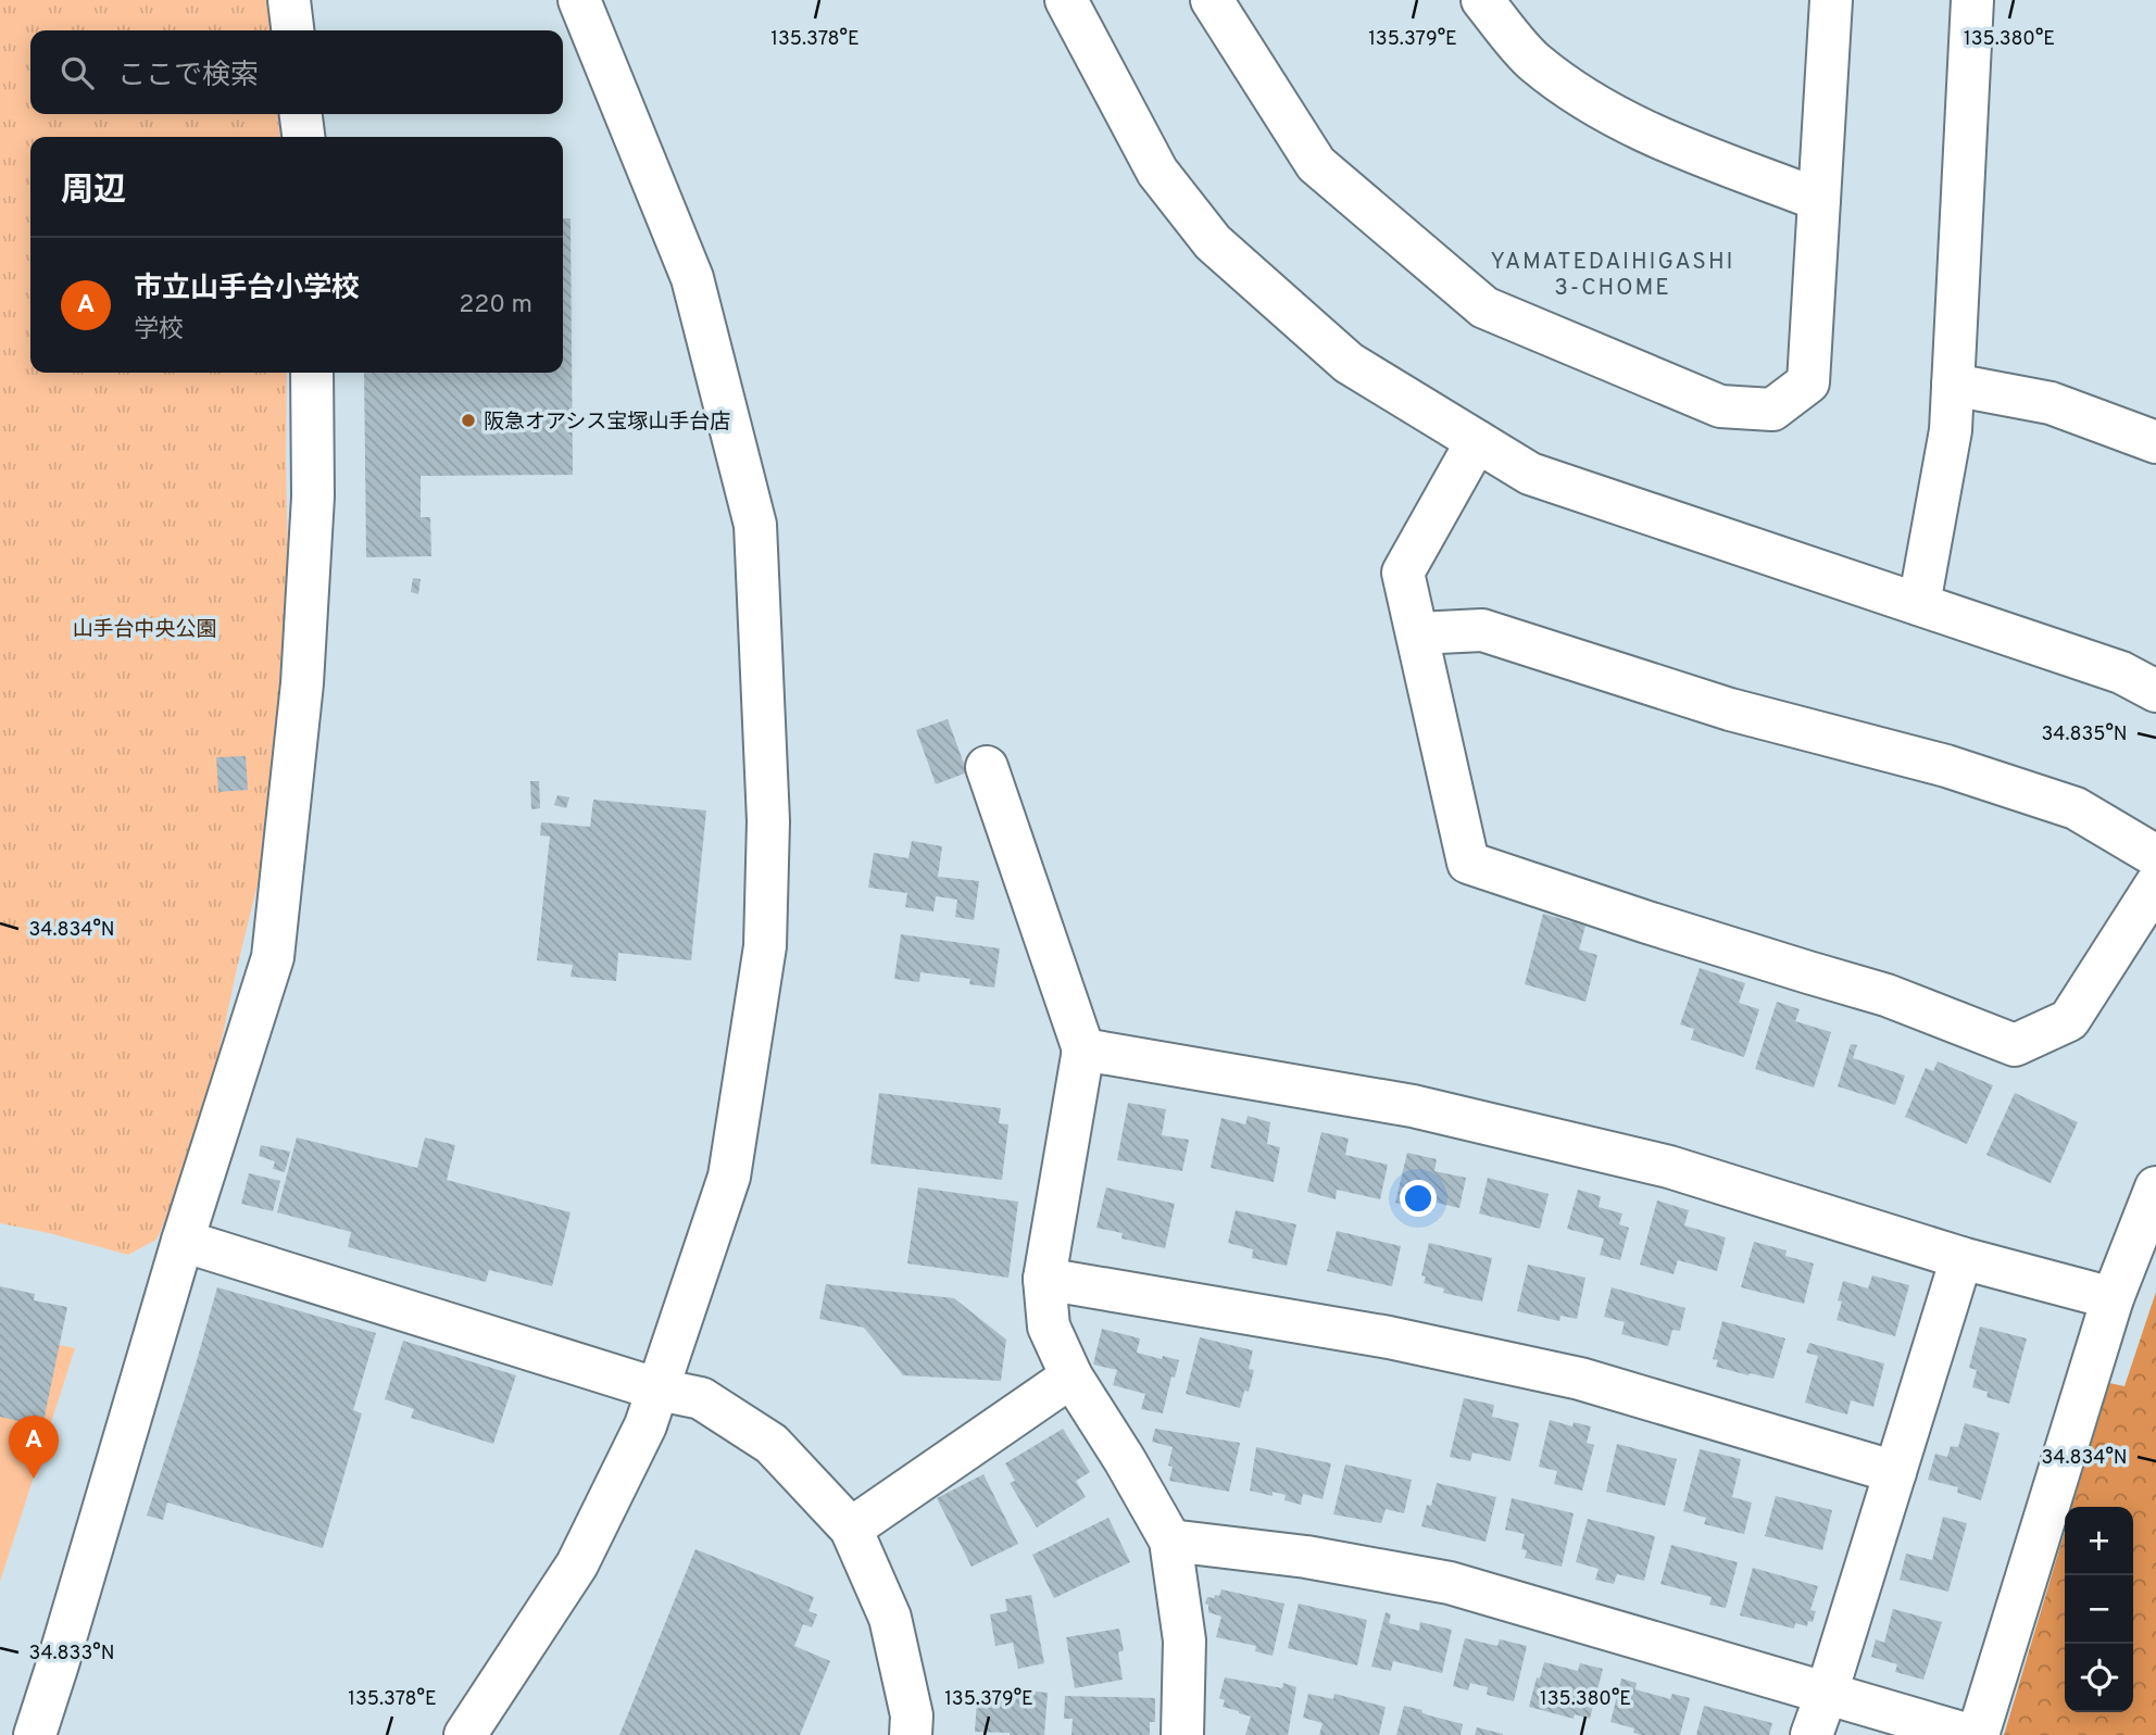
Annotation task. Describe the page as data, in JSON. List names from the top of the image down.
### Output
{
  "districts": ["YAMATEDAIHIGASHI 3-CHOME"],
  "parks": ["山手台中央公園"],
  "places": ["阪急オアシス宝塚山手台店"],
  "page": {
    "search": "ここで検索",
    "heading": "周辺",
    "list": [
      {
        "mark": "A",
        "name": "市立山手台小学校",
        "note": "学校",
        "value": "220 m"
      }
    ],
    "pins": "A",
    "map_buttons": ["+", "−"]
  },
  "coordinates": [
    "135.378°E",
    "135.379°E",
    "135.380°E",
    "34.835°N",
    "34.834°N",
    "34.833°N"
  ]
}
